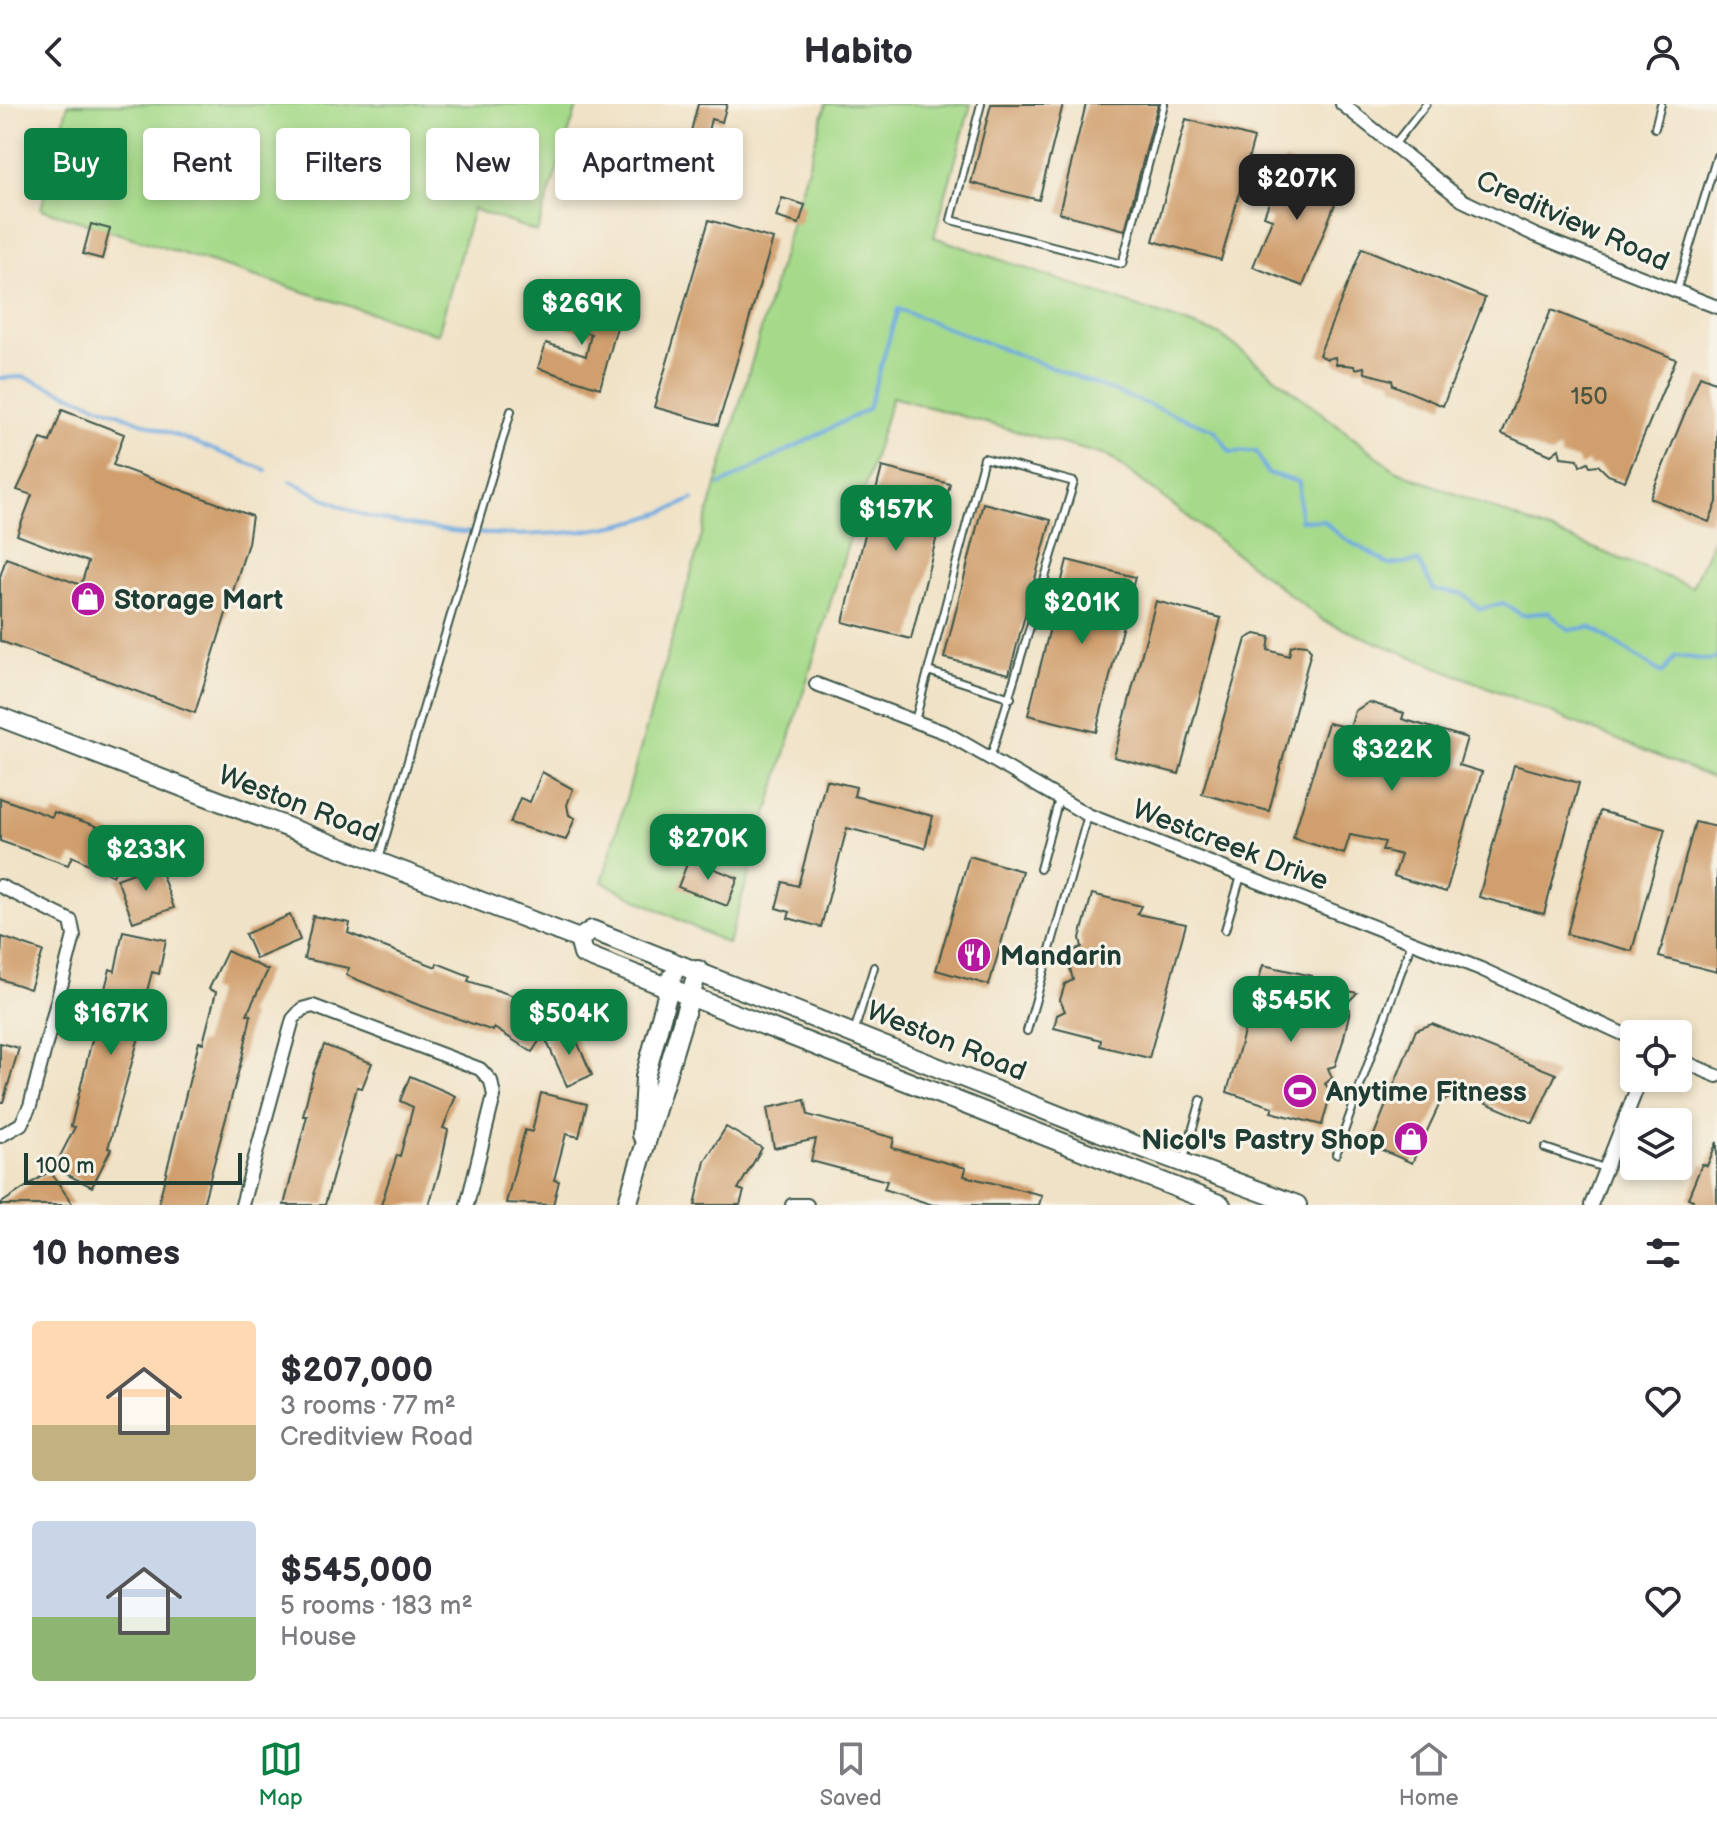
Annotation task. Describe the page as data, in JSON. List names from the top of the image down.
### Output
{
  "streets": {
    "main road": ["Weston Road"],
    "street": ["Creditview Road", "Westcreek Drive"]
  },
  "places": {
    "shop": ["Storage Mart", "Nicol's Pastry Shop"],
    "restaurant": ["Mandarin"],
    "sports": ["Anytime Fitness"]
  },
  "house_numbers": ["150"],
  "scale_bar": "100 m",
  "page": {
    "header": "Habito",
    "chip": [
      "Buy",
      "Rent",
      "Filters",
      "New",
      "Apartment"
    ],
    "price": [
      "$207K",
      "$269K",
      "$157K",
      "$201K",
      "$322K",
      "$270K",
      "$233K",
      "$545K",
      "$167K",
      "$504K"
    ],
    "scale": "100 m",
    "heading": "10 homes",
    "list": [
      {
        "name": "$207,000",
        "note": "3 rooms · 77 m² · Creditview Road"
      },
      {
        "name": "$545,000",
        "note": "5 rooms · 183 m² · House"
      }
    ],
    "tabs": ["Map", "Saved", "Home"]
  }
}
